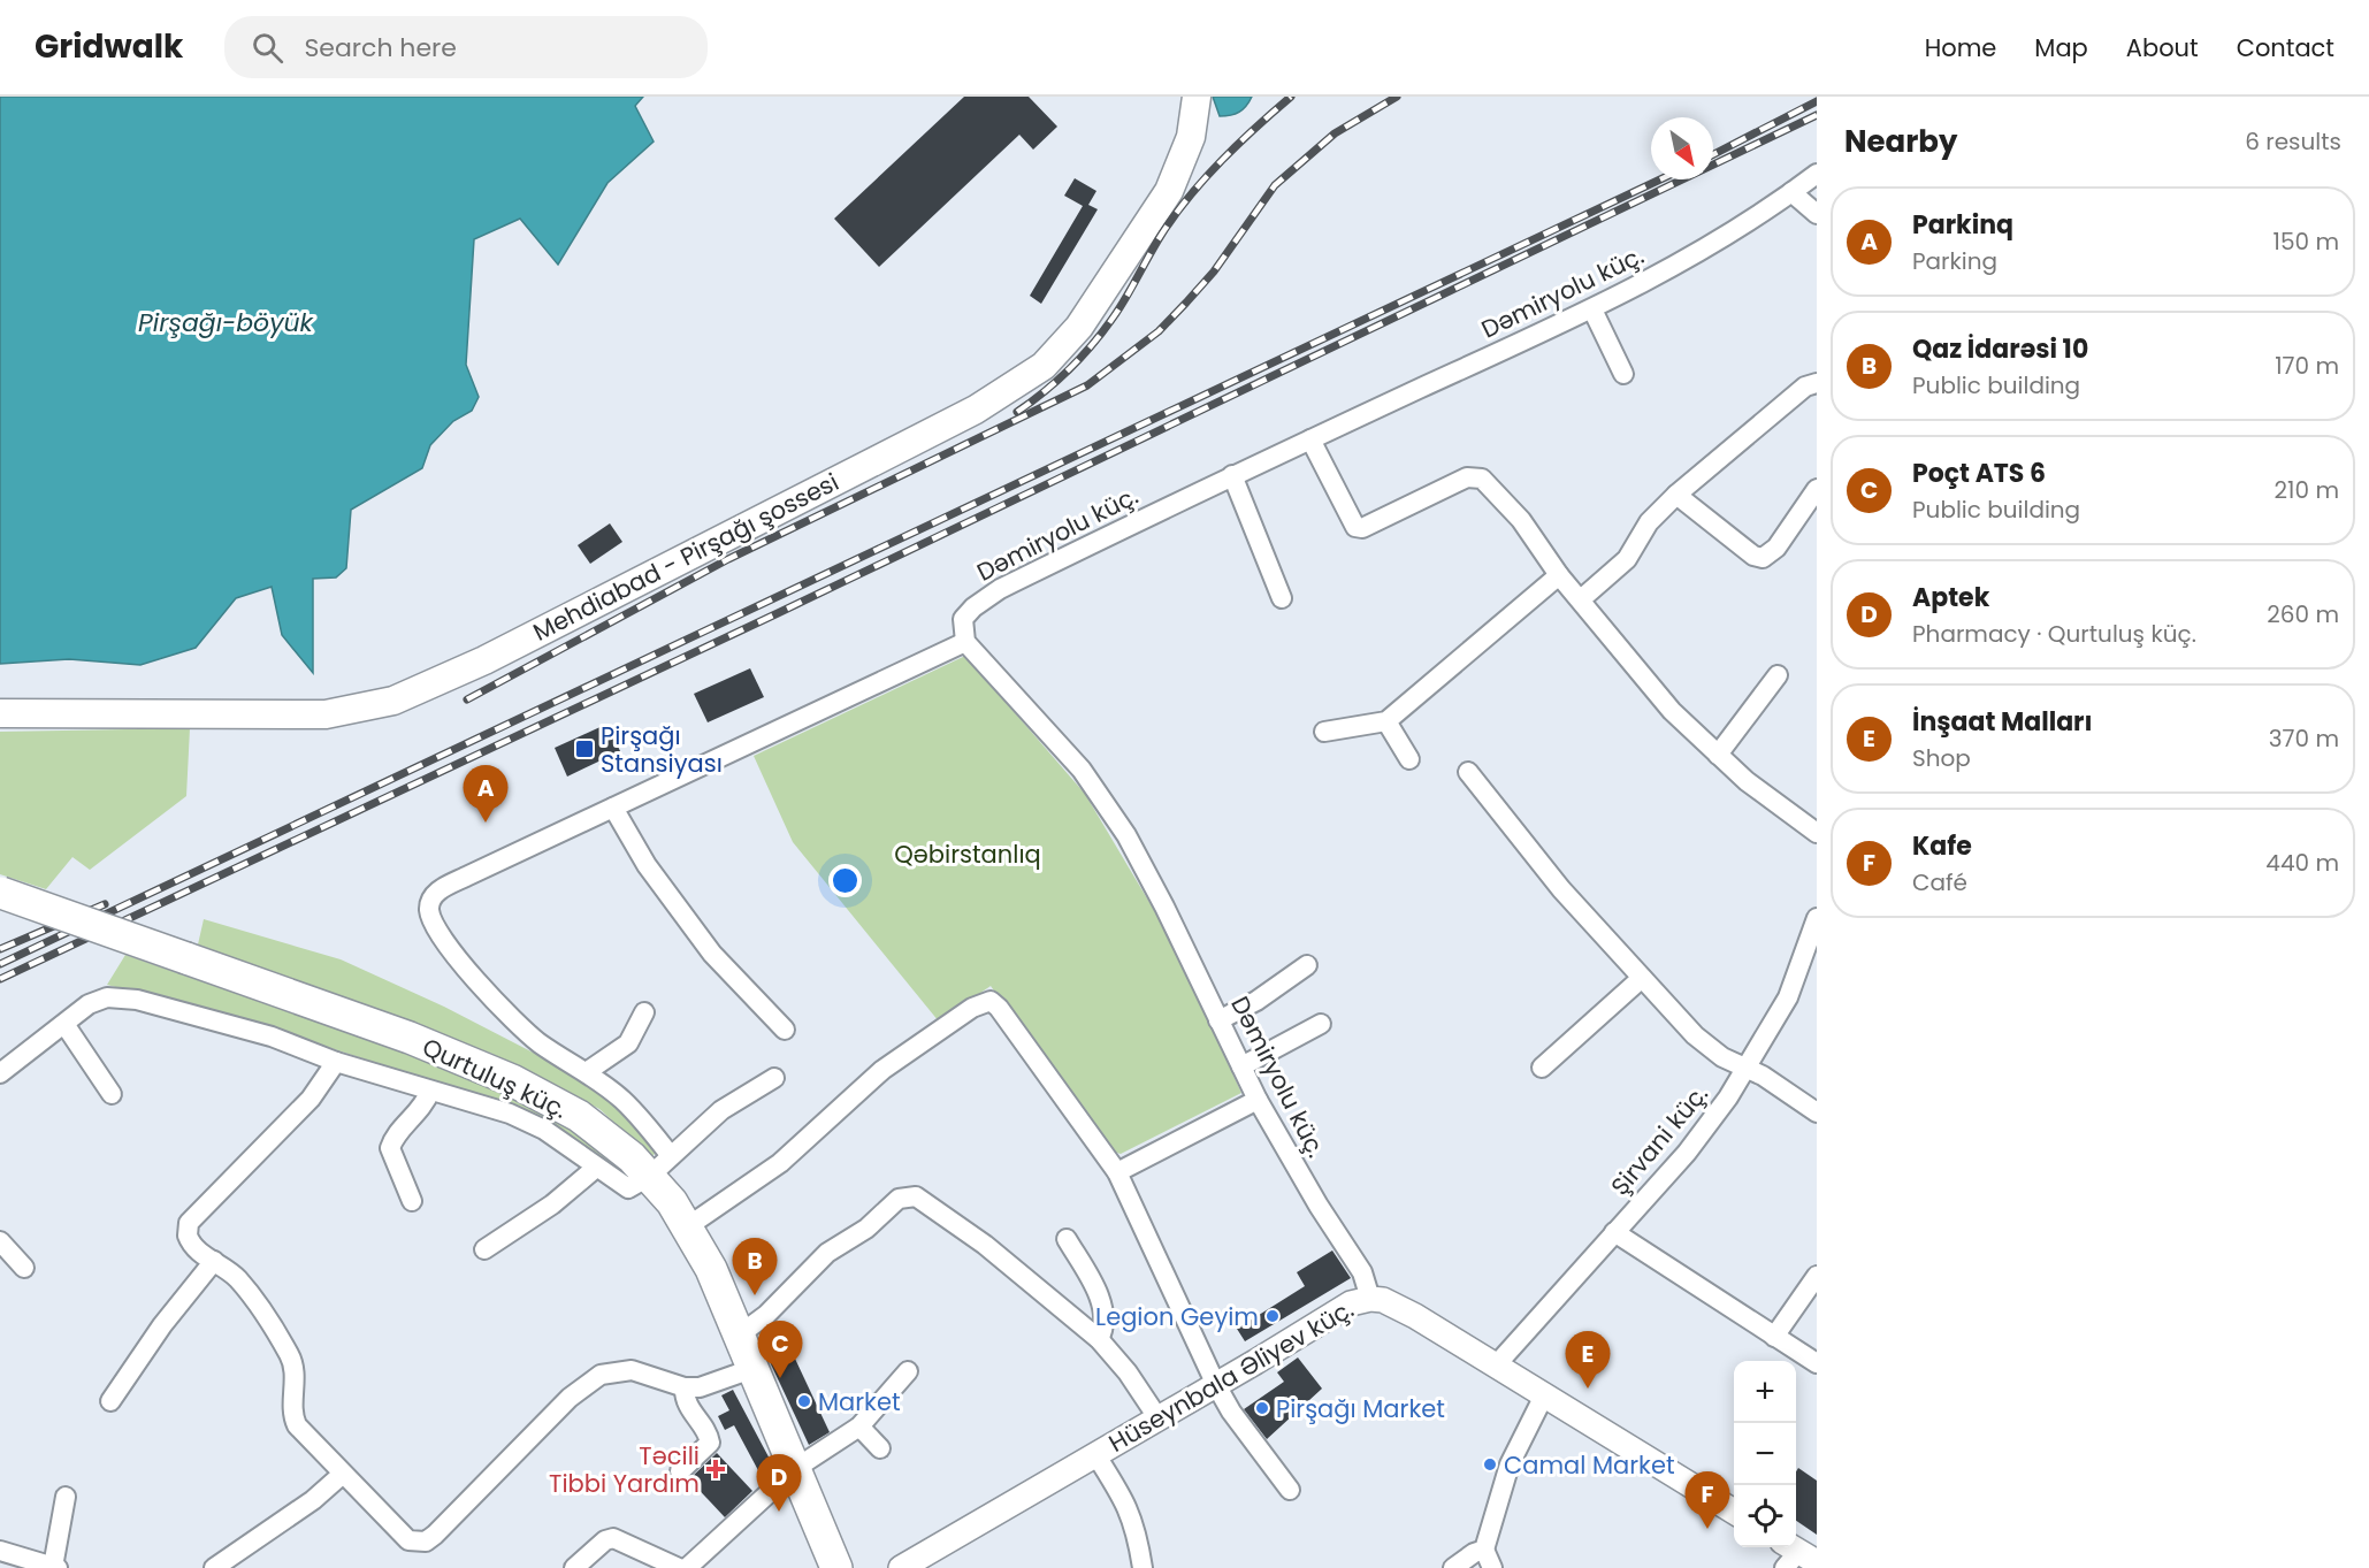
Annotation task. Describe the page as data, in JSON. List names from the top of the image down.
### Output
{
  "streets": {
    "main road": ["Mehdiabad - Pirşağı şossesi", "Qurtuluş küç."],
    "street": ["Dəmiryolu küç.", "Şirvani küç.", "Hüseynbala Əliyev küç."]
  },
  "crossings": [
    ["Dəmiryolu küç.", "Hüseynbala Əliyev küç."],
    ["Şirvani küç.", "Hüseynbala Əliyev küç."]
  ],
  "water": ["Pirşağı-böyük"],
  "parks": ["Qəbirstanlıq"],
  "places": {
    "transit": ["Pirşağı Stansiyası"],
    "other": [
      "Legion Geyim",
      "Market",
      "Pirşağı Market",
      "Camal Market"
    ],
    "health": ["Təcili Tibbi Yardım"]
  },
  "north": "bottom right",
  "page": {
    "header": "Gridwalk",
    "search": "Search here",
    "nav": [
      "Home",
      "Map",
      "About",
      "Contact"
    ],
    "heading": ["Nearby", "6 results"],
    "list": [
      {
        "mark": "A",
        "name": "Parkinq",
        "note": "Parking",
        "value": "150 m"
      },
      {
        "mark": "B",
        "name": "Qaz İdarəsi 10",
        "note": "Public building",
        "value": "170 m"
      },
      {
        "mark": "C",
        "name": "Poçt ATS 6",
        "note": "Public building",
        "value": "210 m"
      },
      {
        "mark": "D",
        "name": "Aptek",
        "note": "Pharmacy · Qurtuluş küç.",
        "value": "260 m"
      },
      {
        "mark": "E",
        "name": "İnşaat Malları",
        "note": "Shop",
        "value": "370 m"
      },
      {
        "mark": "F",
        "name": "Kafe",
        "note": "Café",
        "value": "440 m"
      }
    ],
    "pins": [
      "A",
      "B",
      "C",
      "E",
      "D",
      "F"
    ],
    "map_buttons": ["+", "−"]
  }
}
